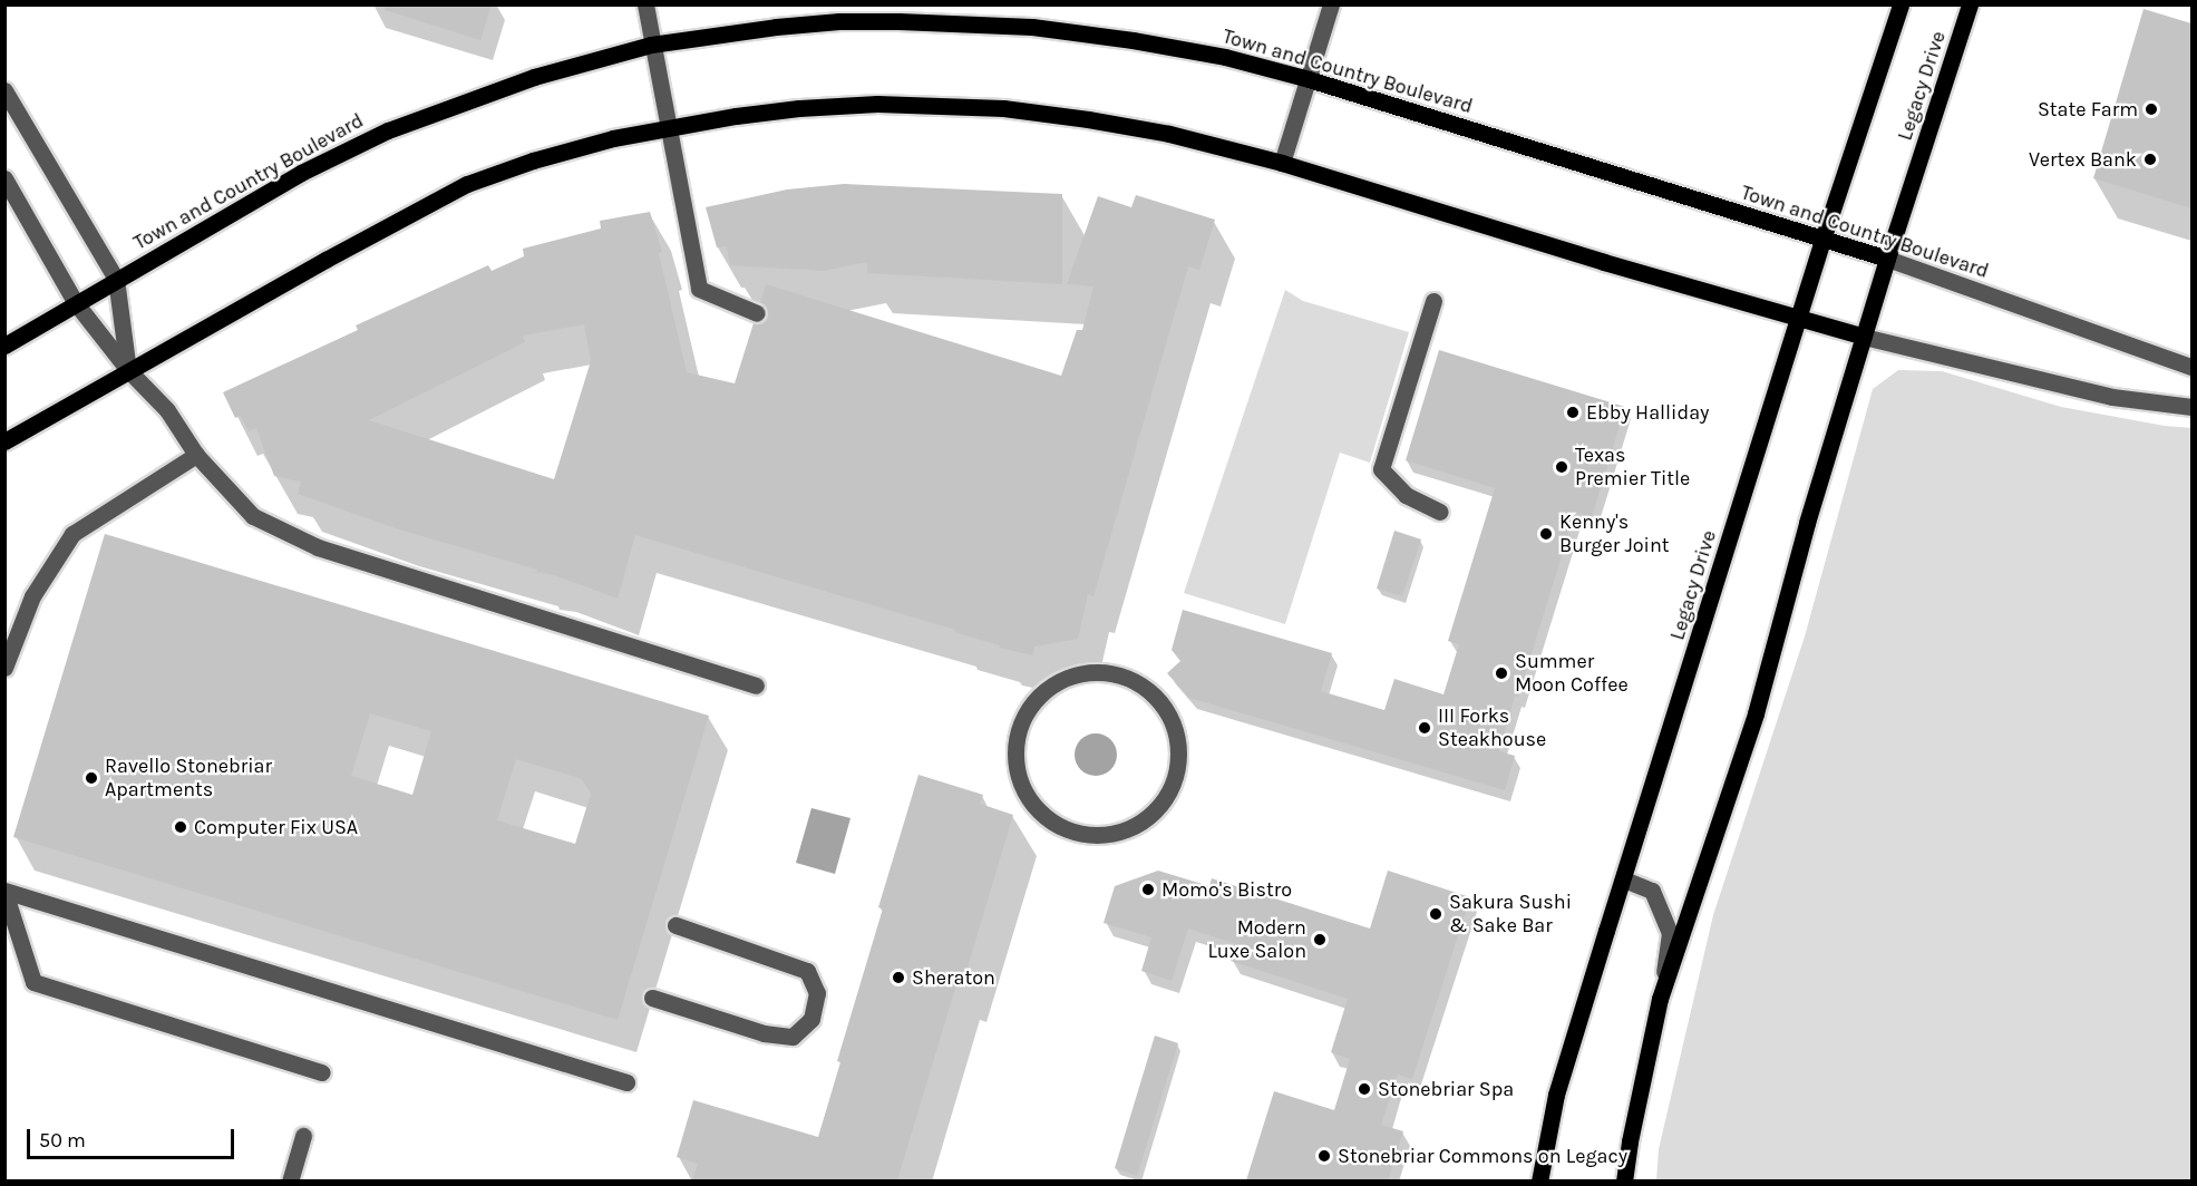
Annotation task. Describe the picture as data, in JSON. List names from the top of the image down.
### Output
{
  "streets": {
    "main road": ["Town and Country Boulevard", "Legacy Drive"]
  },
  "crossings": [
    ["Town and Country Boulevard", "Legacy Drive"]
  ],
  "places": [
    "State Farm",
    "Vertex Bank",
    "Ebby Halliday",
    "Texas Premier Title",
    "Kenny's Burger Joint",
    "Summer Moon Coffee",
    "III Forks Steakhouse",
    "Ravello Stonebriar Apartments",
    "Computer Fix USA",
    "Momo's Bistro",
    "Sakura Sushi & Sake Bar",
    "Modern Luxe Salon",
    "Sheraton",
    "Stonebriar Spa",
    "Stonebriar Commons on Legacy"
  ],
  "scale_bar": "50 m"
}
